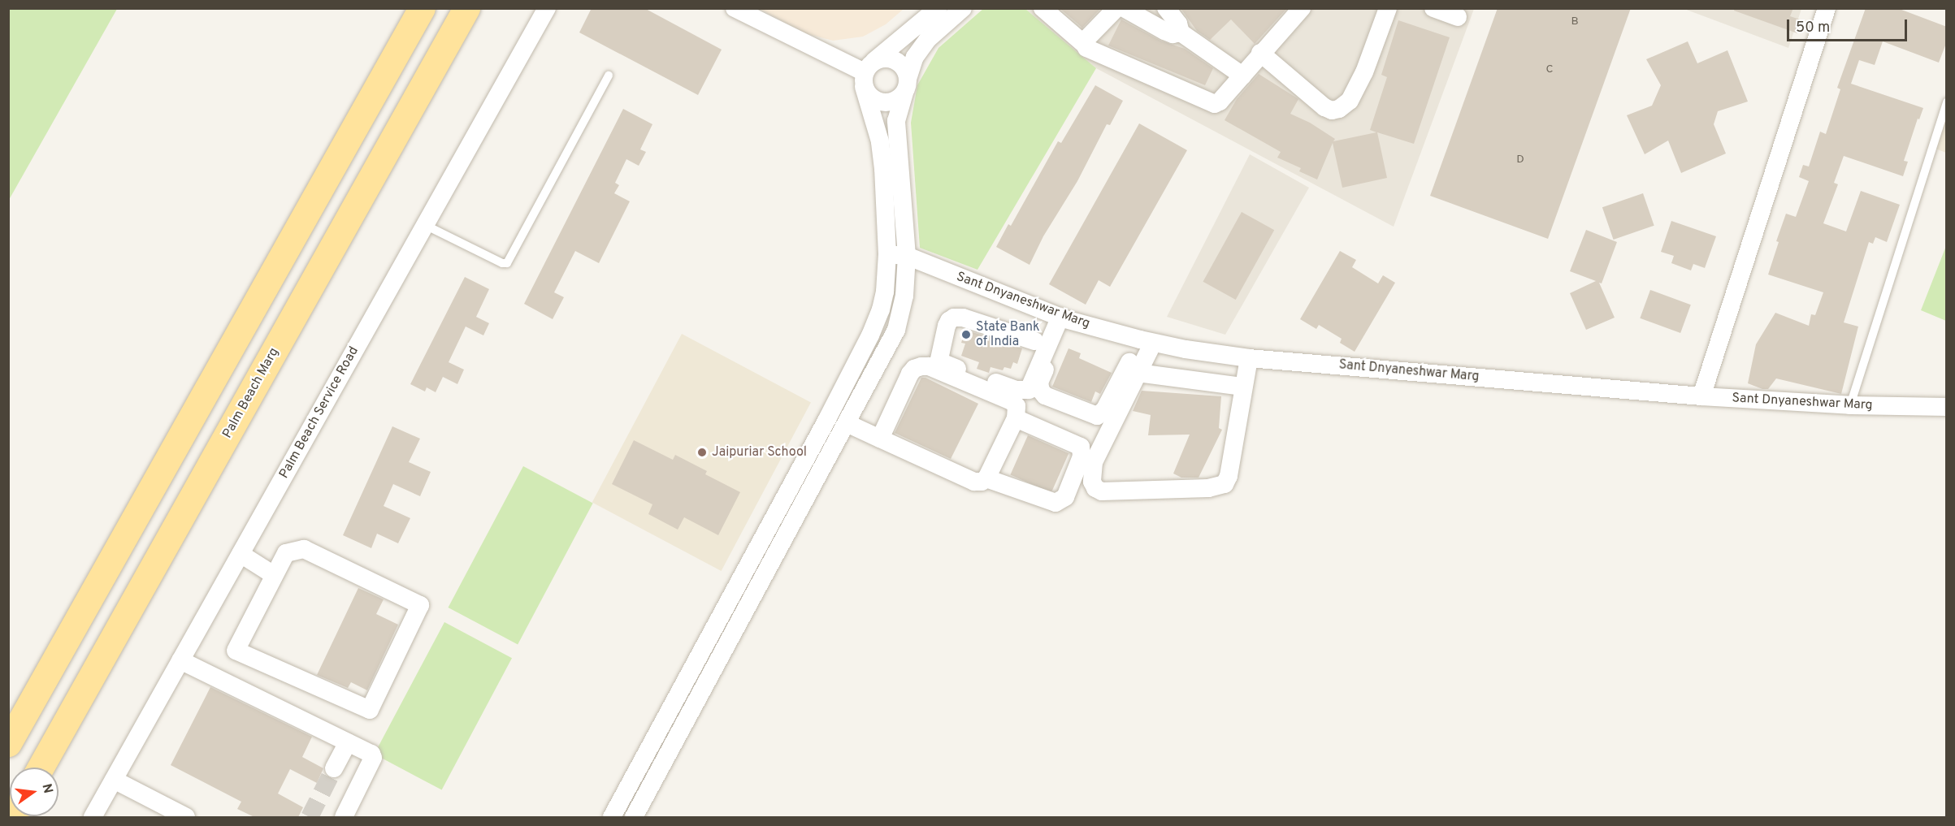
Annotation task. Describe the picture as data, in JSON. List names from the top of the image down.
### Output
{
  "streets": {
    "main road": ["Palm Beach Marg"],
    "street": ["Sant Dnyaneshwar Marg", "Palm Beach Service Road"]
  },
  "places": ["State Bank of India", "Jaipuriar School"],
  "house_numbers": ["B", "C", "D"],
  "scale_bar": "50 m",
  "north": "right"
}
